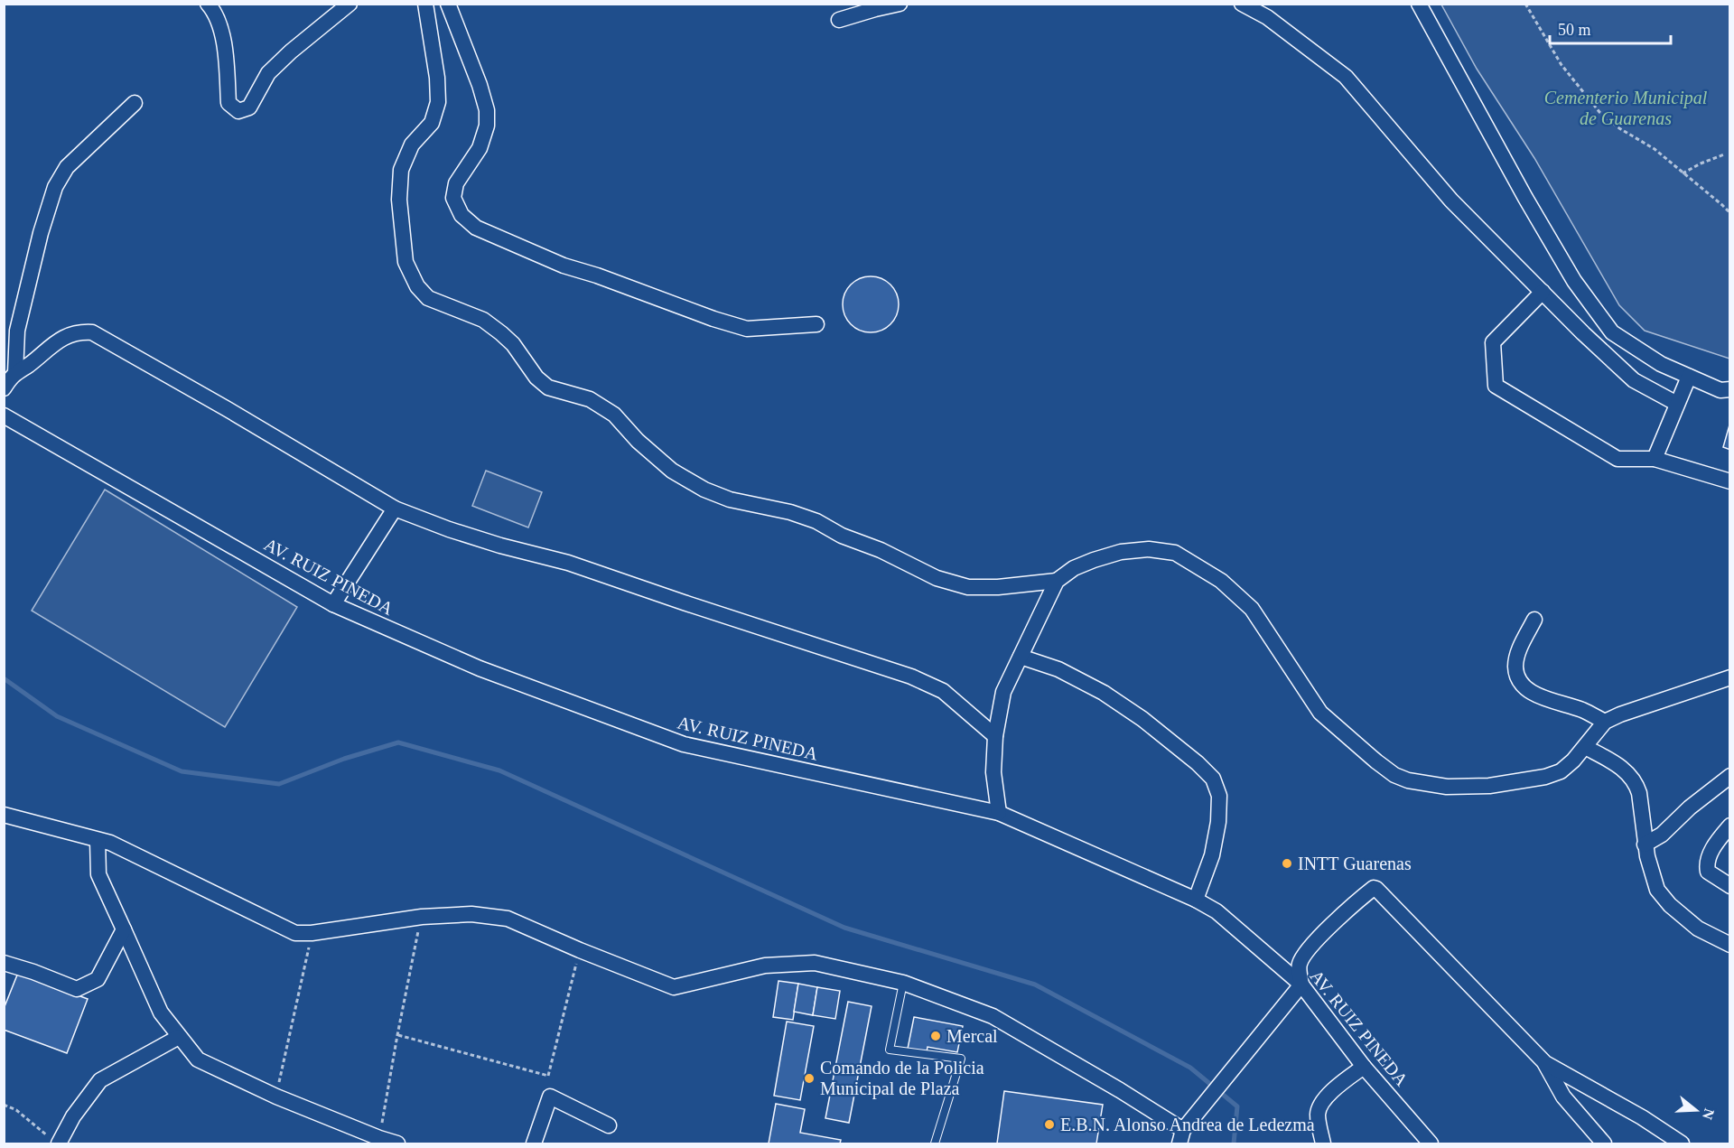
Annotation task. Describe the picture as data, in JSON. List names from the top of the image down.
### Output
{
  "streets": {
    "street": ["AV. RUIZ PINEDA"]
  },
  "parks": ["Cementerio Municipal de Guarenas"],
  "places": [
    "INTT Guarenas",
    "Mercal",
    "Comando de la Policia Municipal de Plaza",
    "E.B.N. Alonso Andrea de Ledezma"
  ],
  "scale_bar": "50 m",
  "north": "right"
}
